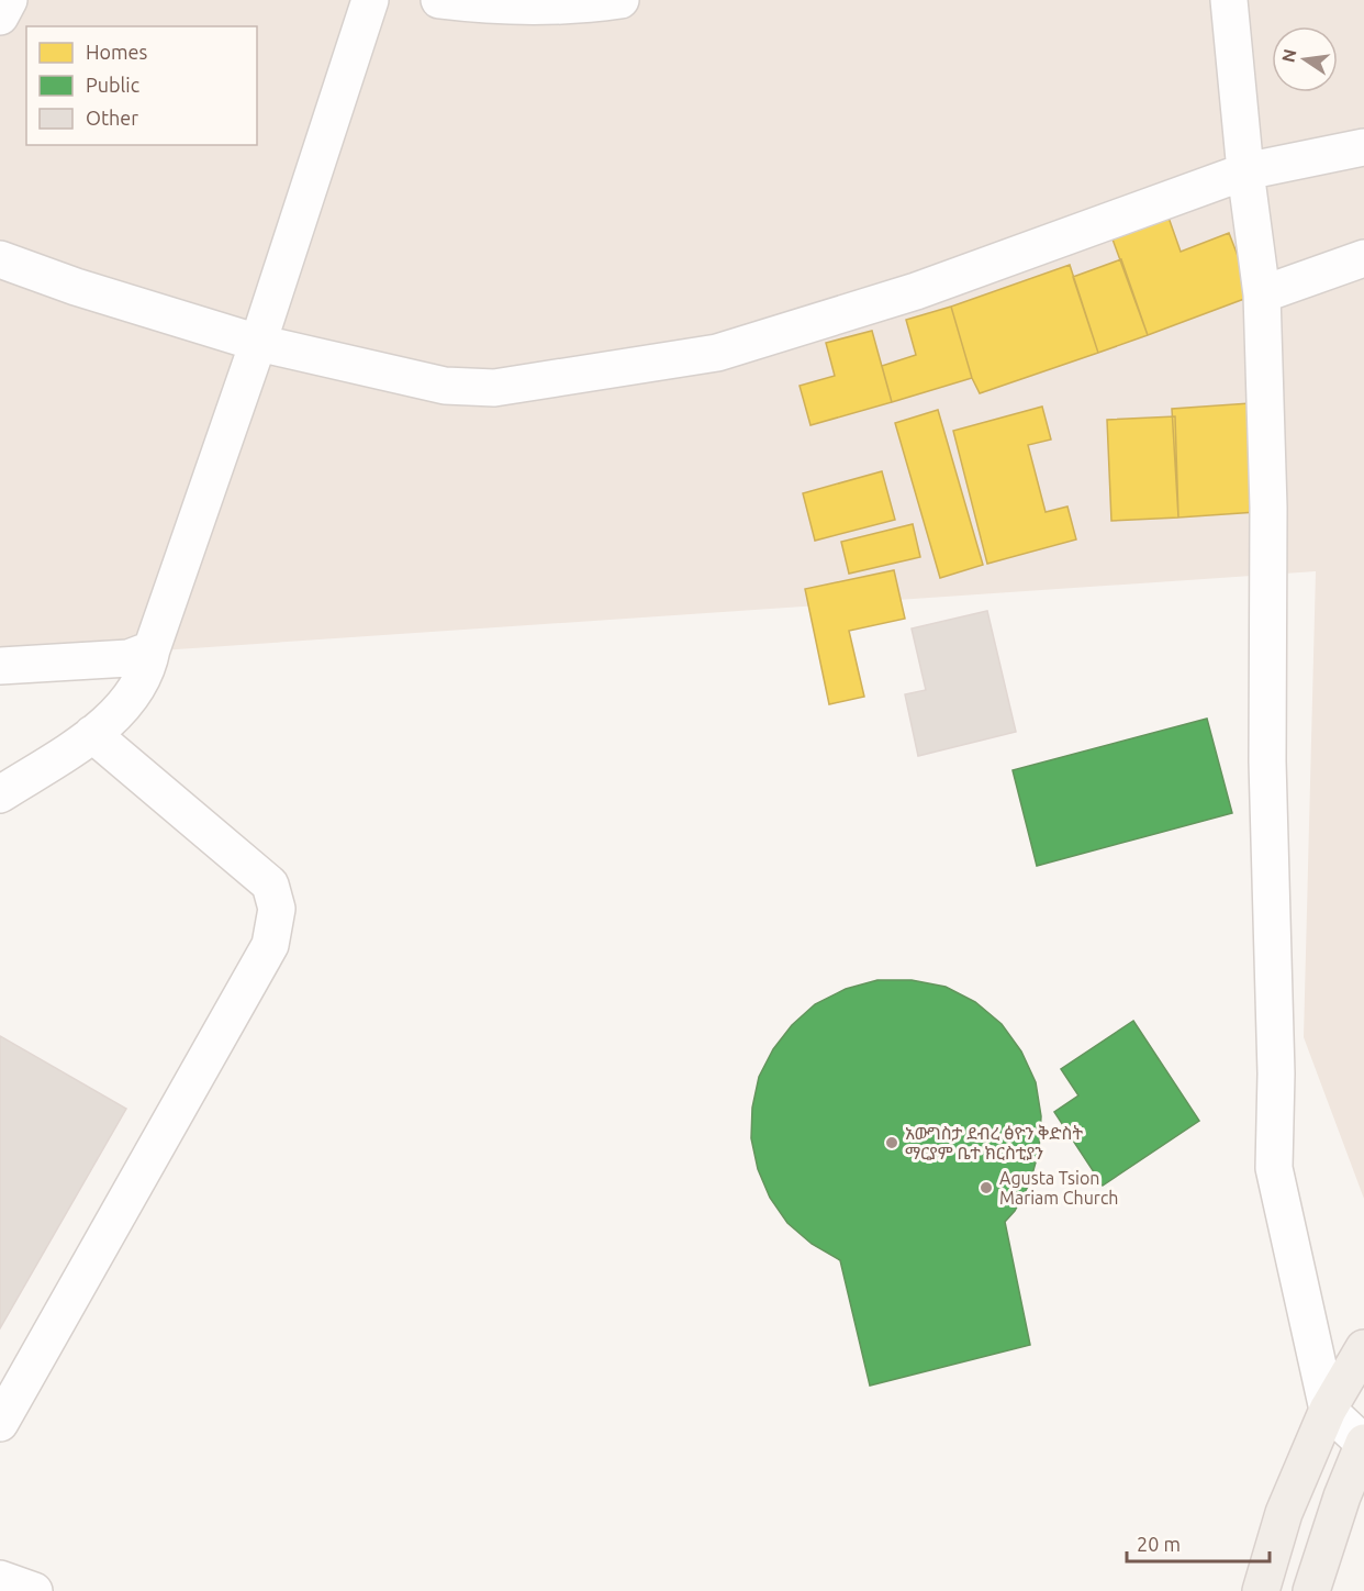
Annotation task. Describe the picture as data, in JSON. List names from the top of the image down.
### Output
{
  "places": ["አውግስታ ደብረ ፅዮን ቅድስት ማርያም ቤተ ክርስቲያን", "Agusta Tsion Mariam Church"],
  "legend": ["Homes", "Public", "Other"],
  "scale_bar": "20 m",
  "north": "left"
}
